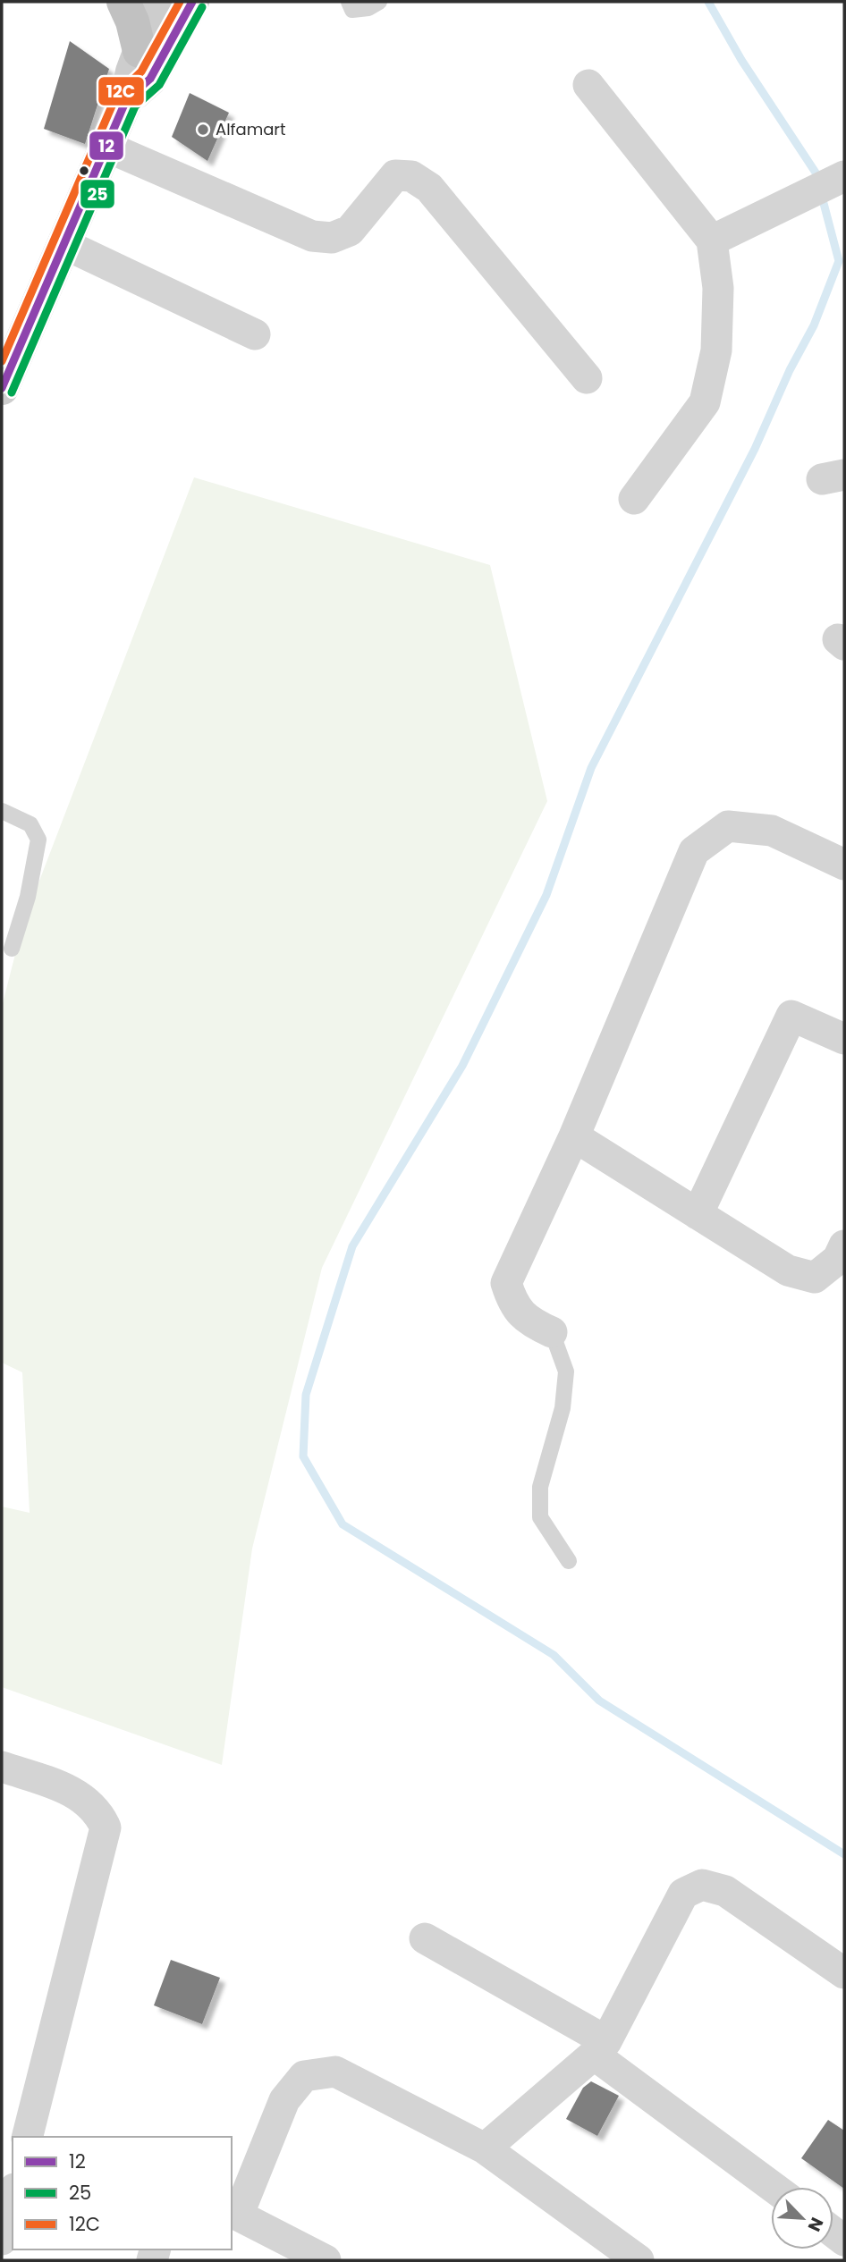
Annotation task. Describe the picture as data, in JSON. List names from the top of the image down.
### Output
{
  "places": ["Alfamart"],
  "lines": ["transit line 12", "transit line 12C", "transit line 25"],
  "legend": ["12", "25", "12C"],
  "north": "bottom right"
}
